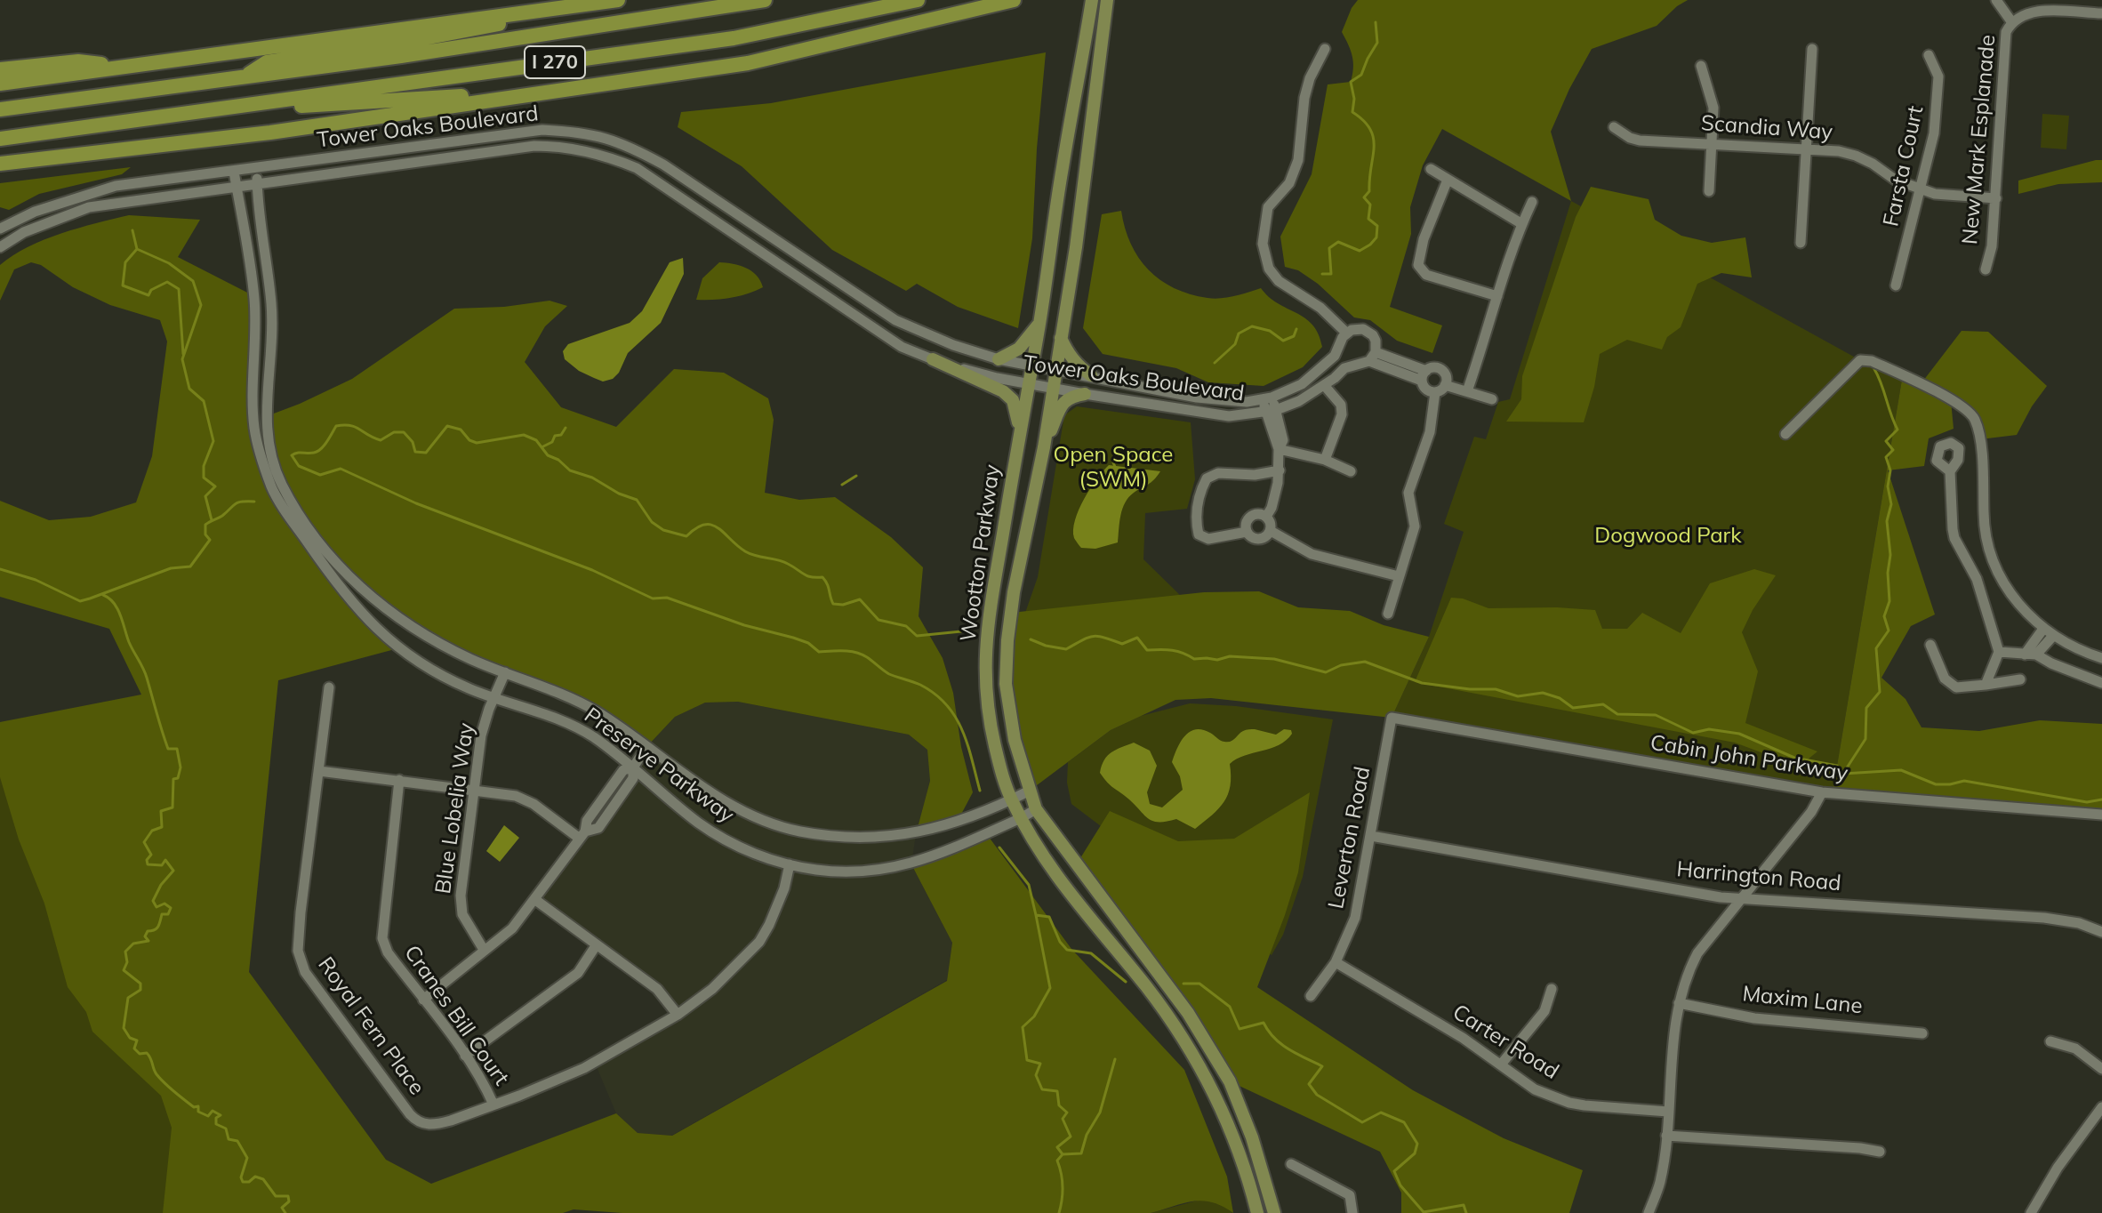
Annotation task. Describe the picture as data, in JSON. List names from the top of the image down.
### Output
{
  "streets": {
    "highway": ["I 270"],
    "main road": ["Wootton Parkway"],
    "street": [
      "Tower Oaks Boulevard",
      "Scandia Way",
      "New Mark Esplanade",
      "Farsta Court",
      "Cabin John Parkway",
      "Preserve Parkway",
      "Blue Lobelia Way",
      "Leverton Road",
      "Harrington Road",
      "Maxim Lane",
      "Cranes Bill Court",
      "Royal Fern Place",
      "Carter Road"
    ]
  },
  "crossings": [
    ["Tower Oaks Boulevard", "Wootton Parkway"],
    ["Tower Oaks Boulevard", "Preserve Parkway"],
    ["Scandia Way", "New Mark Esplanade"],
    ["Scandia Way", "Farsta Court"],
    ["Wootton Parkway", "Preserve Parkway"],
    ["Cabin John Parkway", "Leverton Road"],
    ["Preserve Parkway", "Blue Lobelia Way"],
    ["Preserve Parkway", "Royal Fern Place"],
    ["Leverton Road", "Harrington Road"],
    ["Leverton Road", "Carter Road"],
    ["Cranes Bill Court", "Royal Fern Place"]
  ],
  "parks": ["Open Space (SWM)", "Dogwood Park"]
}
